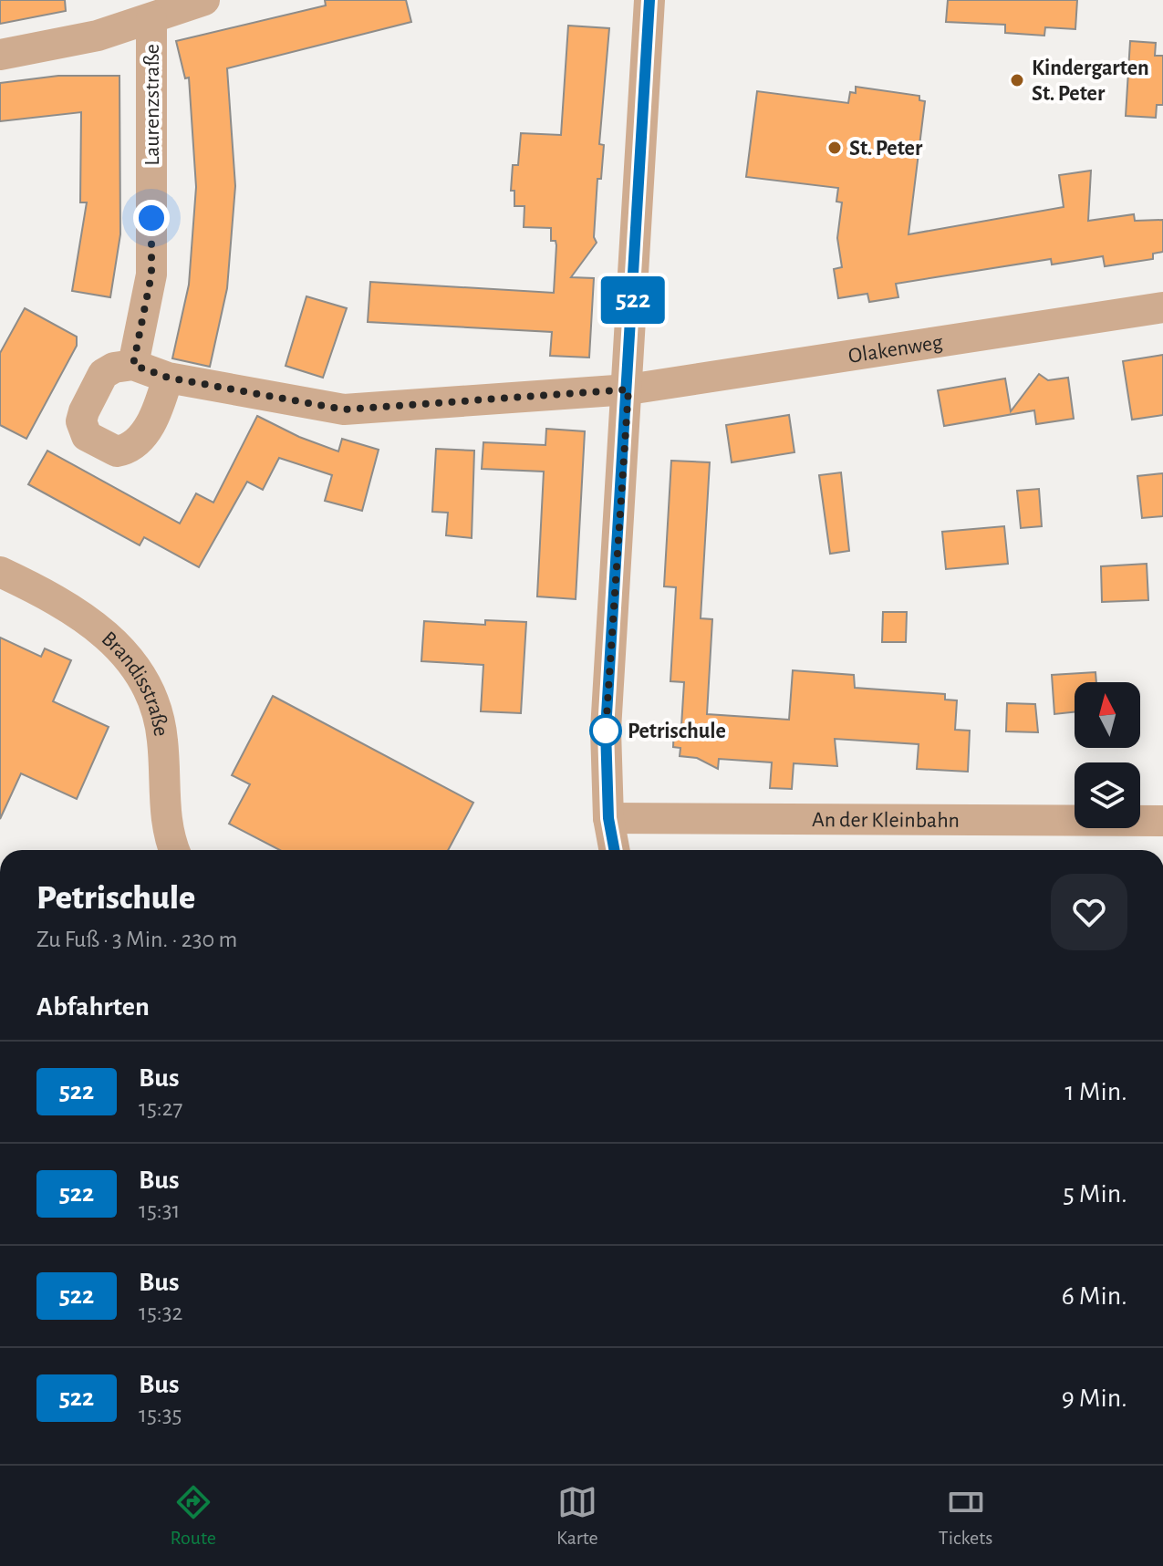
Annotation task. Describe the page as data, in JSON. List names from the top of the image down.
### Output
{
  "streets": {
    "street": [
      "Laurenzstraße",
      "Olakenweg",
      "Brandisstraße",
      "An der Kleinbahn"
    ]
  },
  "crossings": [
    ["Laurenzstraße", "Olakenweg"]
  ],
  "places": ["Kindergarten St. Peter", "St. Peter", "Petrischule"],
  "lines": ["bus line 522"],
  "north": "top",
  "page": {
    "on_map": "522",
    "heading": [
      ["Petrischule", "Zu Fuß · 3 Min. · 230 m"],
      "Abfahrten"
    ],
    "list": [
      {
        "mark": "522",
        "name": "Bus",
        "note": "15:27",
        "value": "1 Min."
      },
      {
        "mark": "522",
        "name": "Bus",
        "note": "15:31",
        "value": "5 Min."
      },
      {
        "mark": "522",
        "name": "Bus",
        "note": "15:32",
        "value": "6 Min."
      },
      {
        "mark": "522",
        "name": "Bus",
        "note": "15:35",
        "value": "9 Min."
      }
    ],
    "tabs": ["Route", "Karte", "Tickets"]
  }
}
